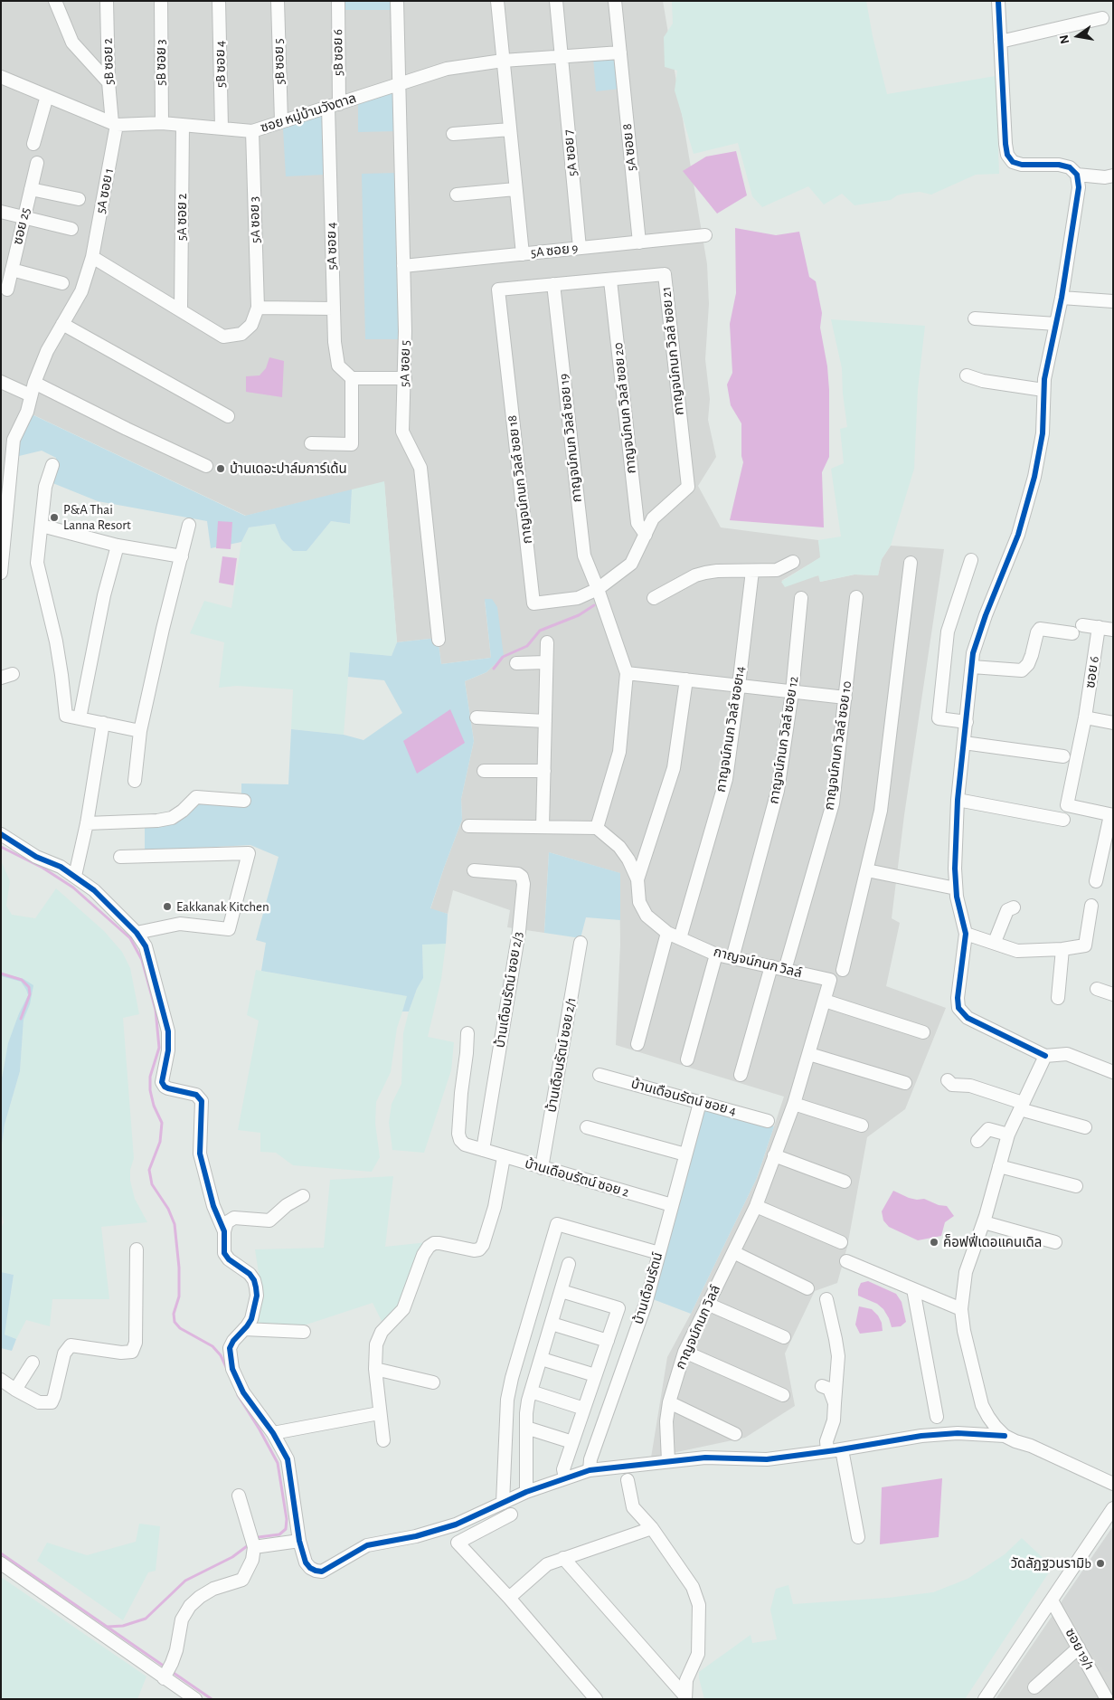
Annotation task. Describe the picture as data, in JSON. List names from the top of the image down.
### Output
{
  "streets": {
    "street": [
      "5B ซอย 6",
      "5B ซอย 2",
      "5B ซอย 5",
      "5B ซอย 3",
      "5B ซอย 4",
      "ซอย หมู่บ้านวังตาล",
      "5A ซอย 8",
      "5A ซอย 7",
      "5A ซอย 1",
      "5A ซอย 2",
      "5A ซอย 3",
      "ซอย 25",
      "5A ซอย 4",
      "5A ซอย 9",
      "กาญจน์กนก วิลล์ ซอย 21",
      "5A ซอย 5",
      "กาญจน์กนก วิลล์ ซอย 20",
      "กาญจน์กนก วิลล์ ซอย 19",
      "กาญจน์กนก วิลล์ ซอย 18",
      "ซอย 6",
      "กาญจน์กนก วิลล์ ซอย14",
      "กาญจน์กนก วิลล์ ซอย 12",
      "กาญจน์กนก วิลล์ ซอย 10",
      "กาญจน์กนก วิลล์",
      "บ้านเดือนรัตน์ ซอย 2/3",
      "บ้านเดือนรัตน์ ซอย 2/1",
      "บ้านเดือนรัตน์ ซอย 4",
      "บ้านเดือนรัตน์ ซอย 2",
      "บ้านเดือนรัตน์",
      "ซอย 19/1"
    ]
  },
  "crossings": [
    ["5B ซอย 6", "ซอย หมู่บ้านวังตาล"],
    ["5B ซอย 6", "5A ซอย 4"],
    ["5B ซอย 2", "ซอย หมู่บ้านวังตาล"],
    ["5B ซอย 2", "5A ซอย 1"],
    ["5B ซอย 5", "ซอย หมู่บ้านวังตาล"],
    ["5B ซอย 3", "ซอย หมู่บ้านวังตาล"],
    ["5B ซอย 4", "ซอย หมู่บ้านวังตาล"],
    ["ซอย หมู่บ้านวังตาล", "5A ซอย 8"],
    ["ซอย หมู่บ้านวังตาล", "5A ซอย 7"],
    ["ซอย หมู่บ้านวังตาล", "5A ซอย 1"],
    ["ซอย หมู่บ้านวังตาล", "5A ซอย 2"],
    ["ซอย หมู่บ้านวังตาล", "5A ซอย 3"],
    ["ซอย หมู่บ้านวังตาล", "5A ซอย 4"],
    ["ซอย หมู่บ้านวังตาล", "5A ซอย 5"],
    ["5A ซอย 8", "5A ซอย 9"],
    ["5A ซอย 7", "5A ซอย 9"],
    ["5A ซอย 9", "5A ซอย 5"],
    ["กาญจน์กนก วิลล์ ซอย 21", "กาญจน์กนก วิลล์ ซอย 20"],
    ["กาญจน์กนก วิลล์ ซอย 21", "กาญจน์กนก วิลล์ ซอย 19"],
    ["กาญจน์กนก วิลล์ ซอย 21", "กาญจน์กนก วิลล์ ซอย 18"],
    ["กาญจน์กนก วิลล์ ซอย 19", "กาญจน์กนก วิลล์ ซอย 18"],
    ["กาญจน์กนก วิลล์ ซอย14", "กาญจน์กนก วิลล์"],
    ["กาญจน์กนก วิลล์ ซอย 12", "กาญจน์กนก วิลล์"],
    ["กาญจน์กนก วิลล์ ซอย 10", "กาญจน์กนก วิลล์"],
    ["บ้านเดือนรัตน์ ซอย 2/3", "บ้านเดือนรัตน์ ซอย 2"],
    ["บ้านเดือนรัตน์ ซอย 2/1", "บ้านเดือนรัตน์ ซอย 2"],
    ["บ้านเดือนรัตน์ ซอย 4", "บ้านเดือนรัตน์"],
    ["บ้านเดือนรัตน์ ซอย 2", "บ้านเดือนรัตน์"]
  ],
  "places": [
    "บ้านเดอะปาล์มการ์เด้น",
    "P&A Thai Lanna Resort",
    "Eakkanak Kitchen",
    "ค็อฟฟี่เดอแคนเดิล",
    "วัดลัฏฐวนรามิb"
  ],
  "north": "left"
}
